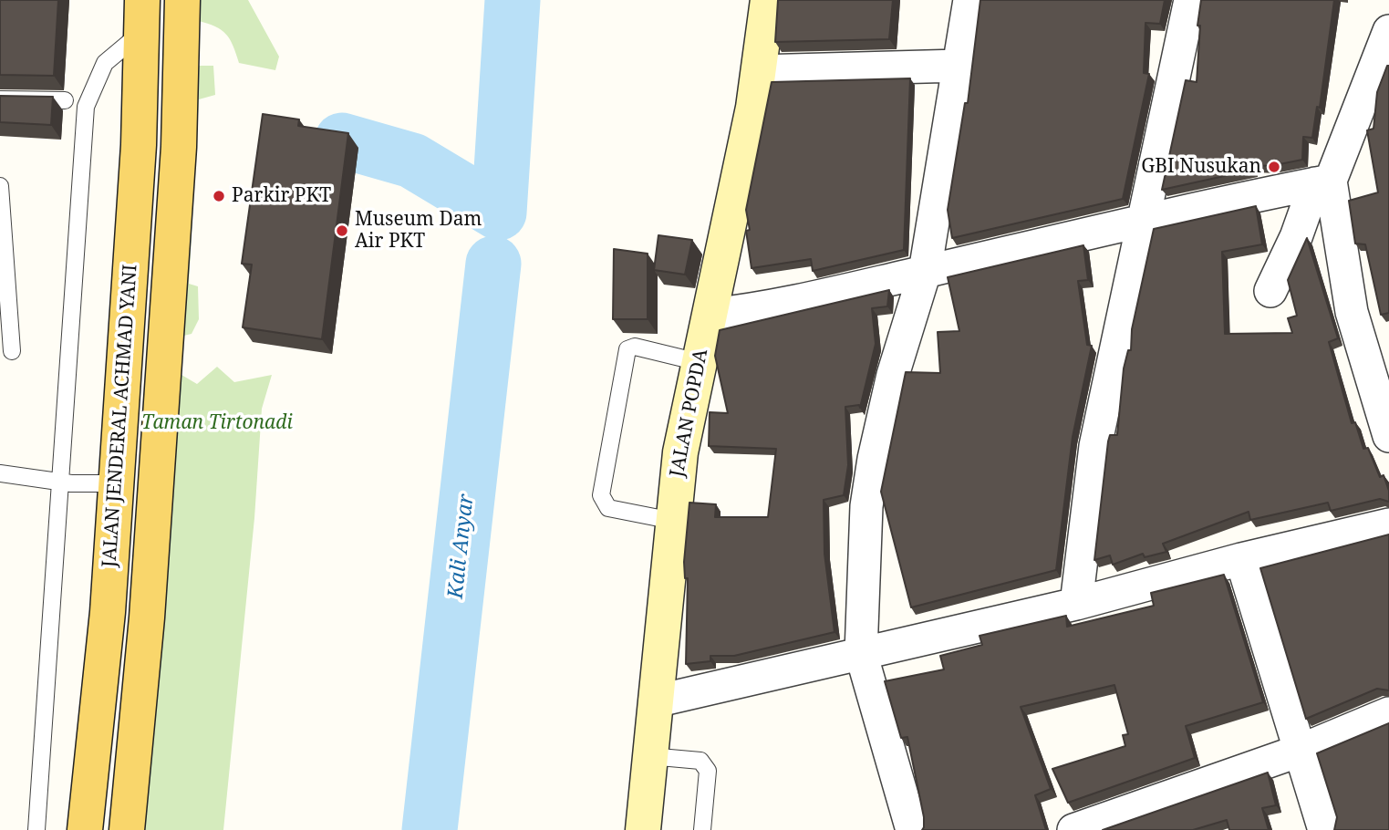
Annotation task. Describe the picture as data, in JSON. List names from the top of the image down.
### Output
{
  "streets": {
    "main road": ["JALAN POPDA", "JALAN JENDERAL ACHMAD YANI"]
  },
  "water": ["Kali Anyar"],
  "parks": ["Taman Tirtonadi"],
  "places": ["GBI Nusukan", "Parkir PKT", "Museum Dam Air PKT"]
}
